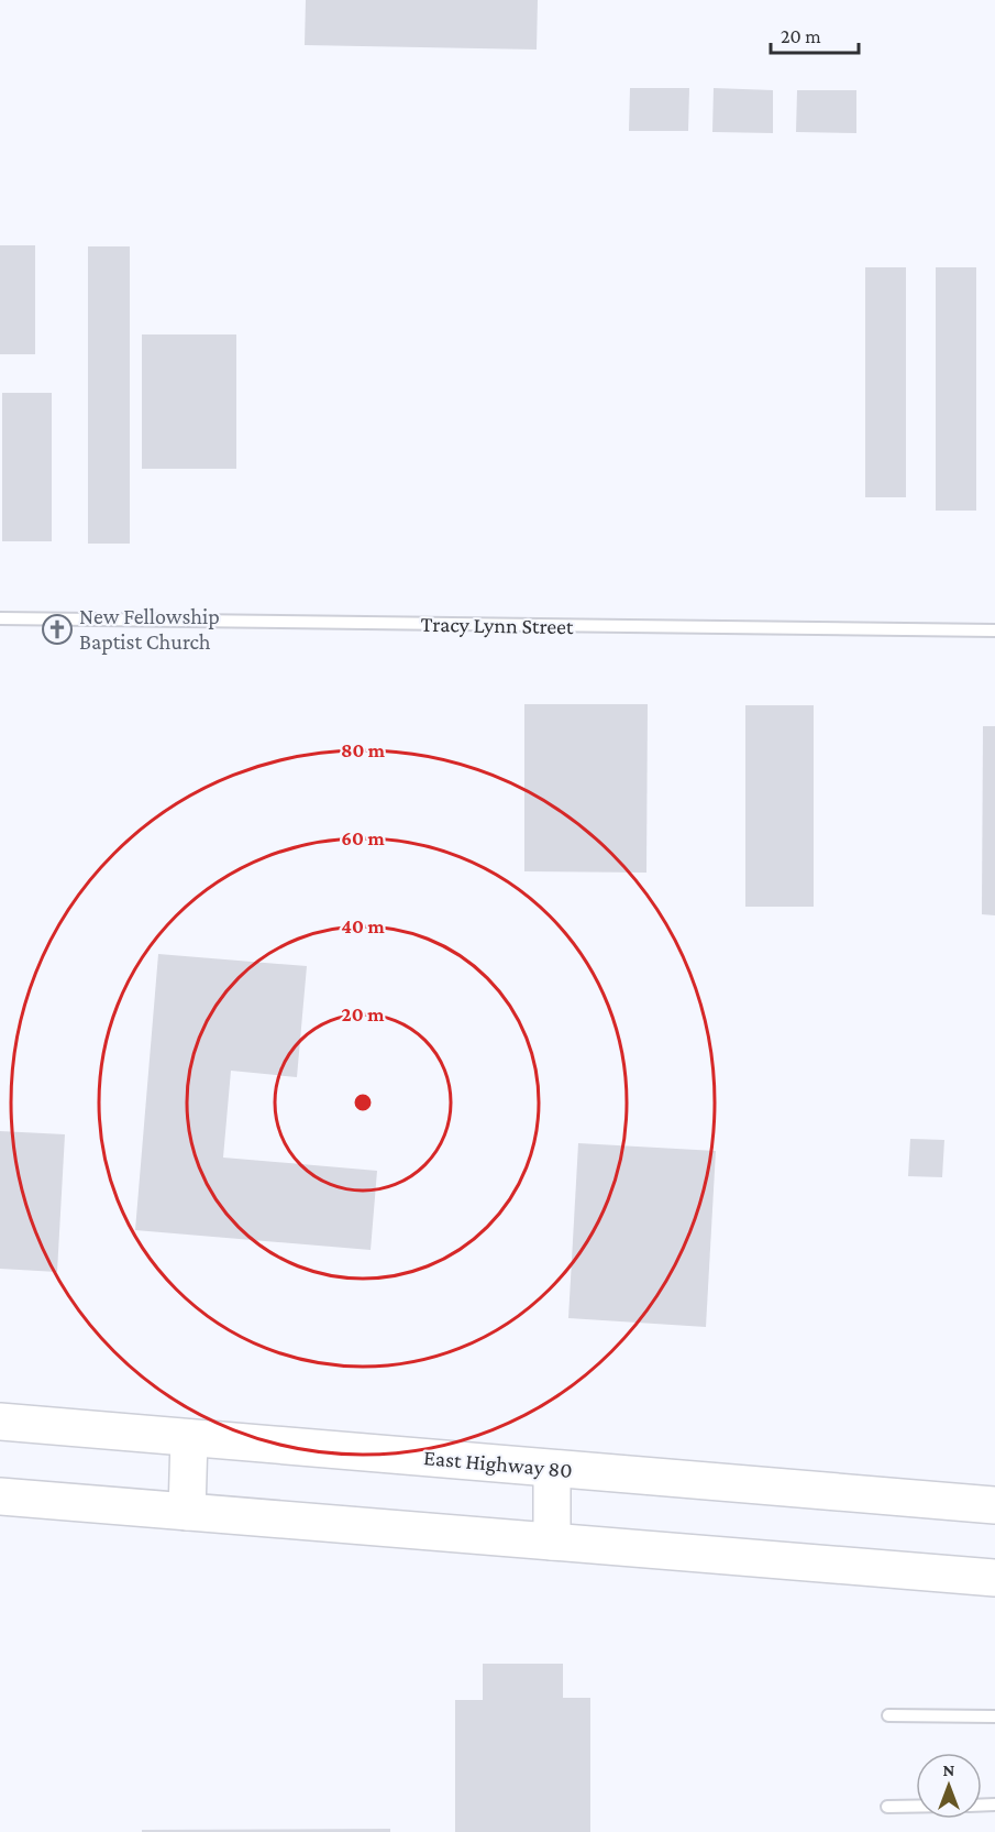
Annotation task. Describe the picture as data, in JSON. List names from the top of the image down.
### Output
{
  "streets": {
    "main road": ["East Highway 80"],
    "lane": ["Tracy Lynn Street"]
  },
  "places": {
    "church": ["New Fellowship Baptist Church"]
  },
  "scale_bar": "20 m",
  "north": "top",
  "rings": [
    "80 m",
    "60 m",
    "40 m",
    "20 m"
  ]
}
